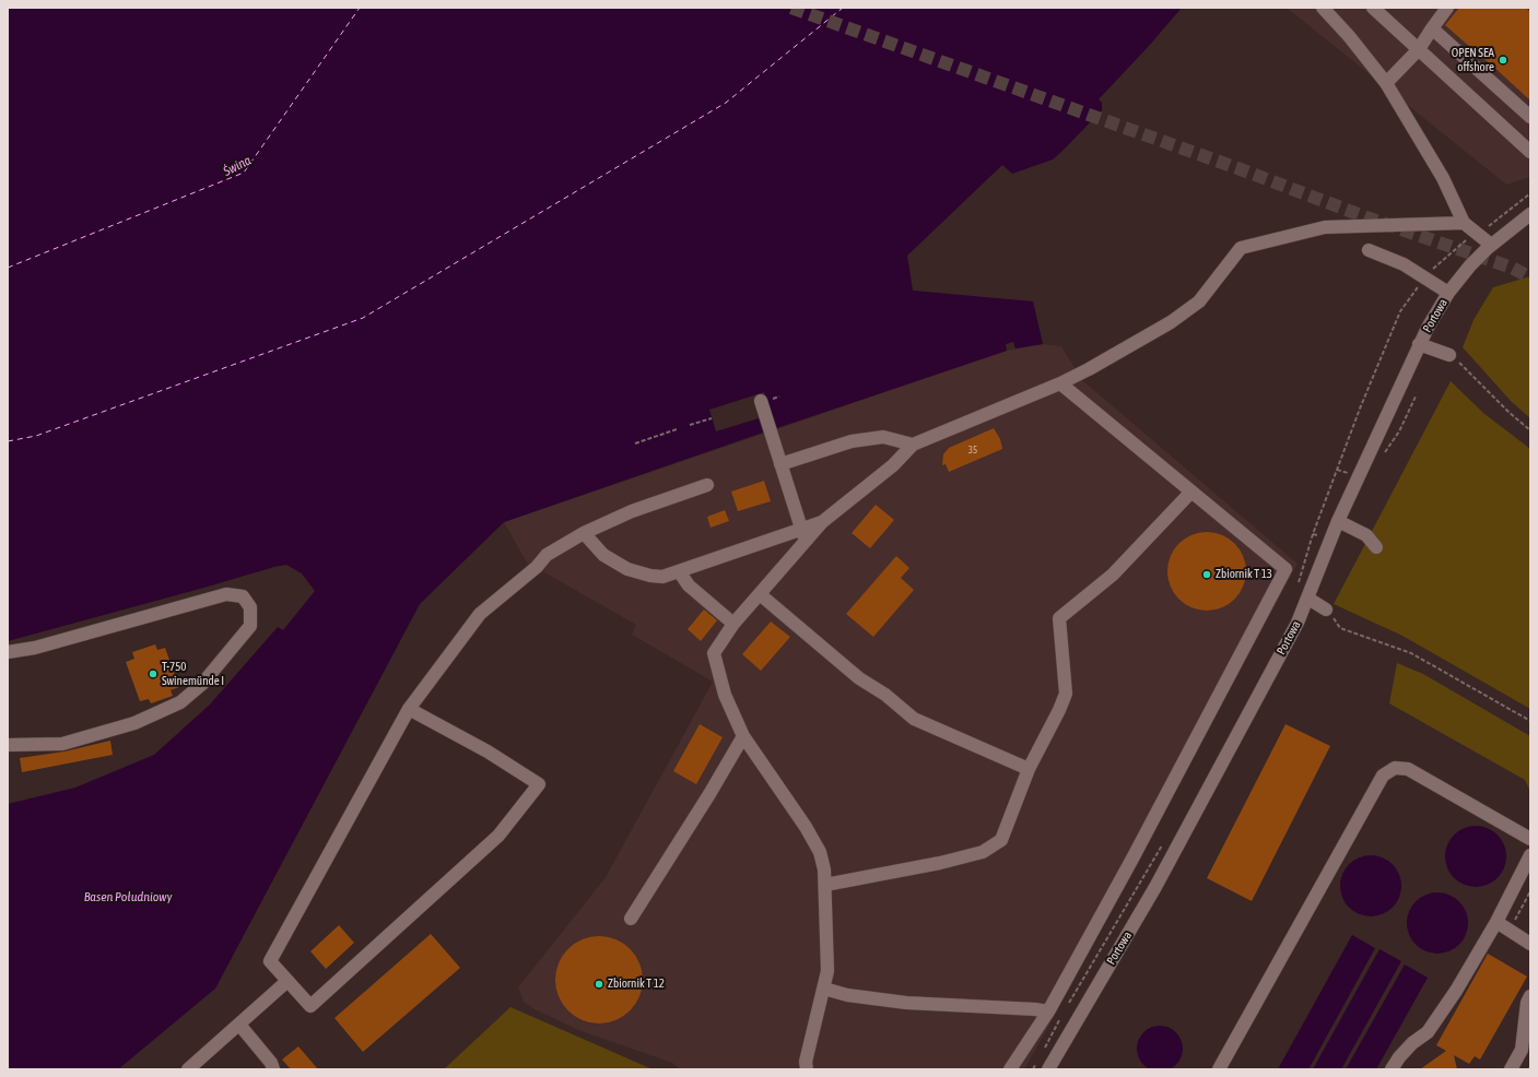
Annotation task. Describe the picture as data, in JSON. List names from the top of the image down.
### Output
{
  "streets": {
    "street": ["Portowa"]
  },
  "water": ["Świna", "Basen Południowy"],
  "places": [
    "OPEN SEA offshore",
    "Zbiornik T 13",
    "T-750 Swinemünde I",
    "Zbiornik T 12"
  ],
  "house_numbers": ["35"]
}
